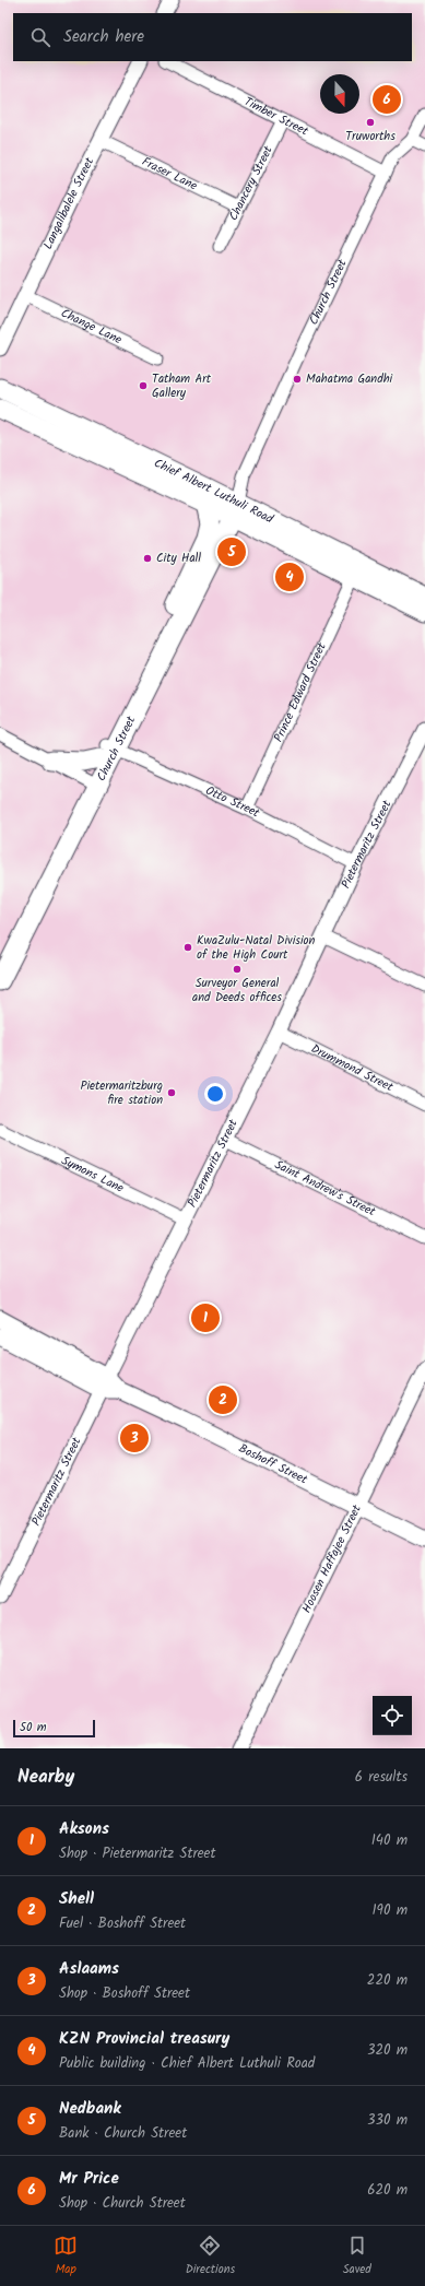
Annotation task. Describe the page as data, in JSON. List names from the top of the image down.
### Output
{
  "streets": {
    "main road": ["Church Street", "Chief Albert Luthuli Road", "Boshoff Street"],
    "street": [
      "Timber Street",
      "Fraser Lane",
      "Chancery Street",
      "Langalibalele Street",
      "Change Lane",
      "Prince Edward Street",
      "Otto Street",
      "Pietermaritz Street",
      "Drummond Street",
      "Symons Lane",
      "Saint Andrew's Street",
      "Hoosen Haffajee Street"
    ]
  },
  "crossings": [
    ["Timber Street", "Chancery Street"],
    ["Timber Street", "Church Street"],
    ["Fraser Lane", "Chancery Street"],
    ["Fraser Lane", "Langalibalele Street"],
    ["Langalibalele Street", "Change Lane"],
    ["Church Street", "Chief Albert Luthuli Road"],
    ["Church Street", "Otto Street"],
    ["Chief Albert Luthuli Road", "Prince Edward Street"],
    ["Prince Edward Street", "Otto Street"],
    ["Otto Street", "Pietermaritz Street"],
    ["Pietermaritz Street", "Drummond Street"],
    ["Pietermaritz Street", "Symons Lane"],
    ["Pietermaritz Street", "Saint Andrew's Street"],
    ["Pietermaritz Street", "Boshoff Street"],
    ["Boshoff Street", "Hoosen Haffajee Street"]
  ],
  "places": [
    "Truworths",
    "Mahatma Gandhi",
    "Tatham Art Gallery",
    "City Hall",
    "KwaZulu-Natal Division of the High Court",
    "Surveyor General and Deeds offices",
    "Pietermaritzburg fire station"
  ],
  "scale_bar": "50 m",
  "north": "bottom",
  "page": {
    "search": "Search here",
    "pins": [
      "6",
      "5",
      "4",
      "1",
      "2",
      "3"
    ],
    "scale": "50 m",
    "heading": ["Nearby", "6 results"],
    "list": [
      {
        "mark": "1",
        "name": "Aksons",
        "note": "Shop · Pietermaritz Street",
        "value": "140 m"
      },
      {
        "mark": "2",
        "name": "Shell",
        "note": "Fuel · Boshoff Street",
        "value": "190 m"
      },
      {
        "mark": "3",
        "name": "Aslaams",
        "note": "Shop · Boshoff Street",
        "value": "220 m"
      },
      {
        "mark": "4",
        "name": "KZN Provincial treasury",
        "note": "Public building · Chief Albert Luthuli Road",
        "value": "320 m"
      },
      {
        "mark": "5",
        "name": "Nedbank",
        "note": "Bank · Church Street",
        "value": "330 m"
      },
      {
        "mark": "6",
        "name": "Mr Price",
        "note": "Shop · Church Street",
        "value": "620 m"
      }
    ],
    "nav": ["Map", "Directions", "Saved"]
  }
}
